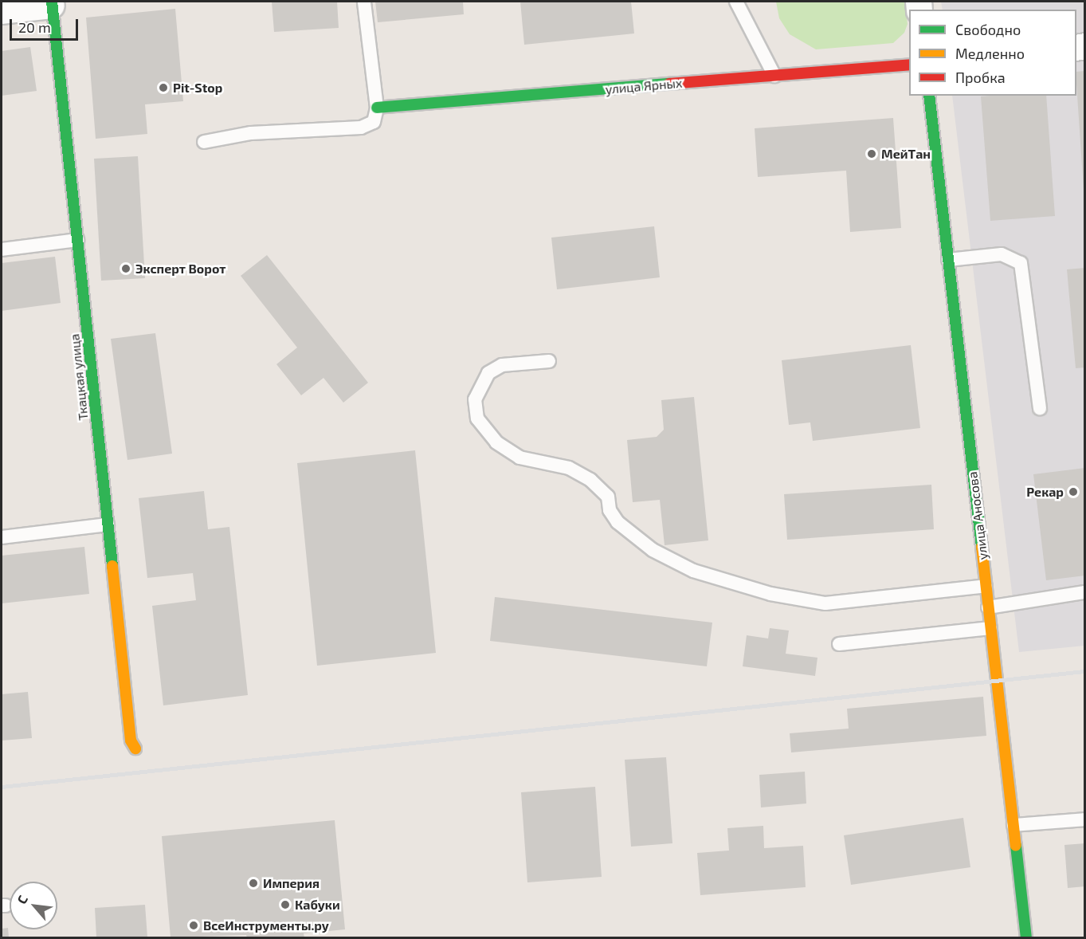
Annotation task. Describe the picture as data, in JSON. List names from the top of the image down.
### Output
{
  "streets": {
    "street": ["улица Ярных", "Ткацкая улица", "улица Аносова"]
  },
  "places": [
    "Pit-Stop",
    "МейТан",
    "Эксперт Ворот",
    "Рекар",
    "Империя",
    "Кабуки",
    "ВсеИнструменты.ру"
  ],
  "legend": ["Свободно", "Медленно", "Пробка"],
  "scale_bar": "20 m",
  "north": "top left"
}
